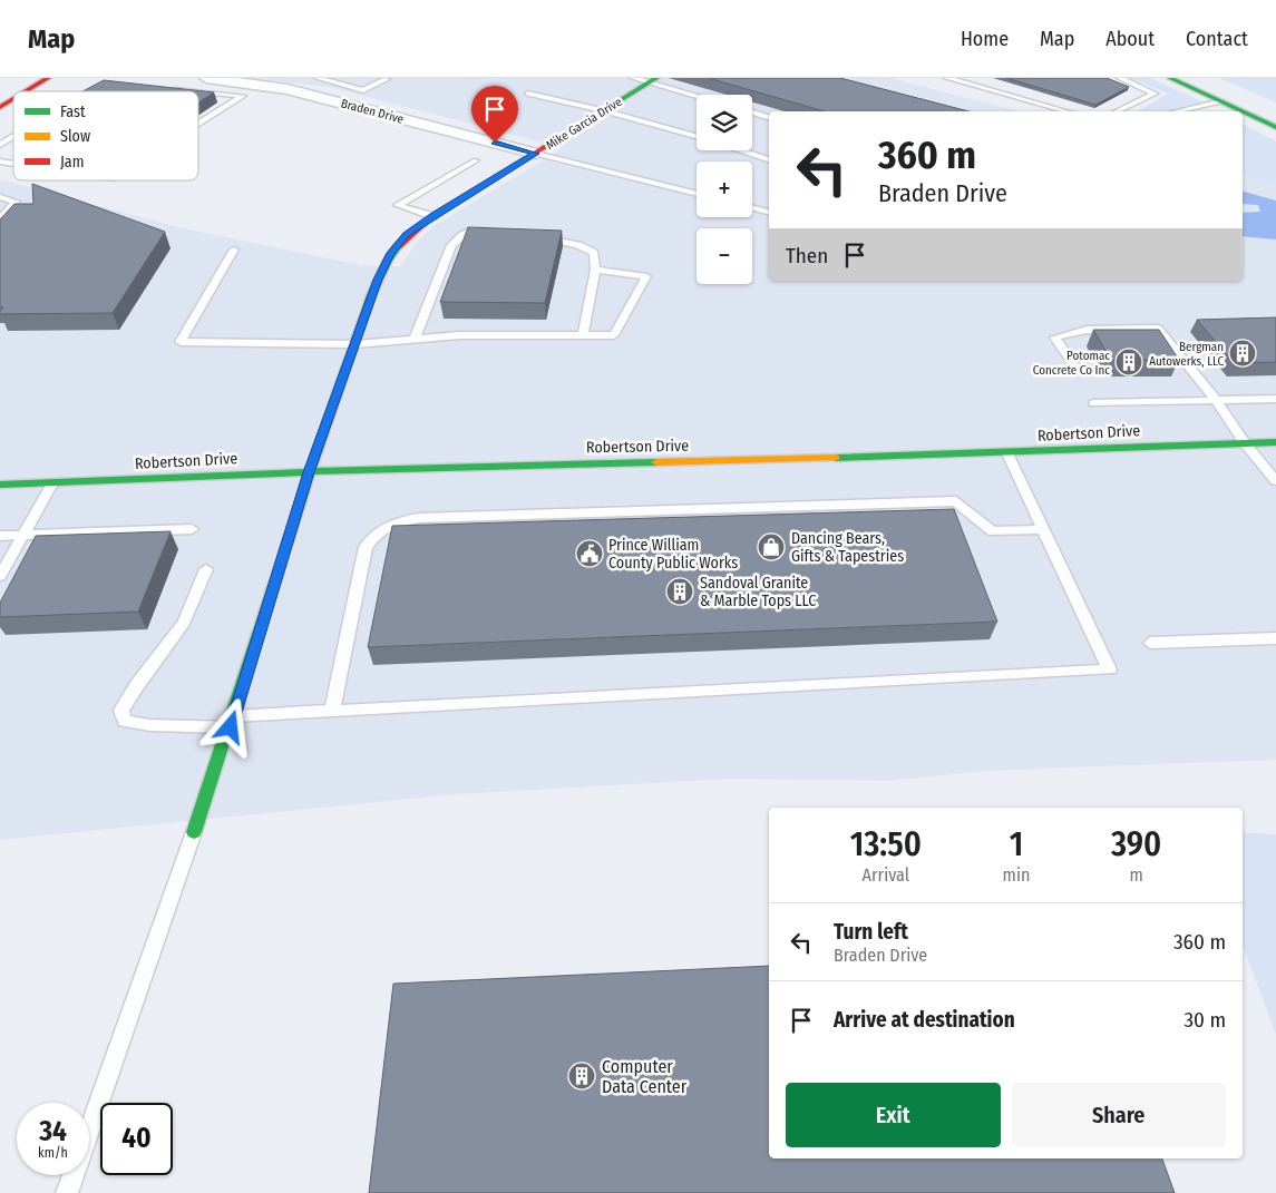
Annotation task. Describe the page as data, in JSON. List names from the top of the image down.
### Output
{
  "streets": {
    "street": ["Braden Drive", "Mike Garcia Drive", "Robertson Drive"]
  },
  "crossings": [
    ["Braden Drive", "Mike Garcia Drive"],
    ["Mike Garcia Drive", "Robertson Drive"]
  ],
  "places": {
    "building": [
      "Bergman Autowerks, LLC",
      "Potomac Concrete Co Inc",
      "Sandoval Granite & Marble Tops LLC",
      "Computer Data Center"
    ],
    "shop": ["Dancing Bears, Gifts & Tapestries"],
    "public building": ["Prince William County Public Works"]
  },
  "legend": ["Fast", "Slow", "Jam"],
  "page": {
    "header": "Map",
    "nav": [
      "Home",
      "Map",
      "About",
      "Contact"
    ],
    "map_buttons": ["+", "−"],
    "turn": ["360 m", "Braden Drive"],
    "then": "Then",
    "eta": [
      "13:50",
      "Arrival",
      "1",
      "min",
      "390",
      "m"
    ],
    "list": [
      {
        "name": "Turn left",
        "note": "Braden Drive",
        "value": "360 m"
      },
      {
        "name": "Arrive at destination",
        "value": "30 m"
      }
    ],
    "buttons": ["Exit", "Share"],
    "speed": "34 km/h",
    "limit": "40"
  }
}
